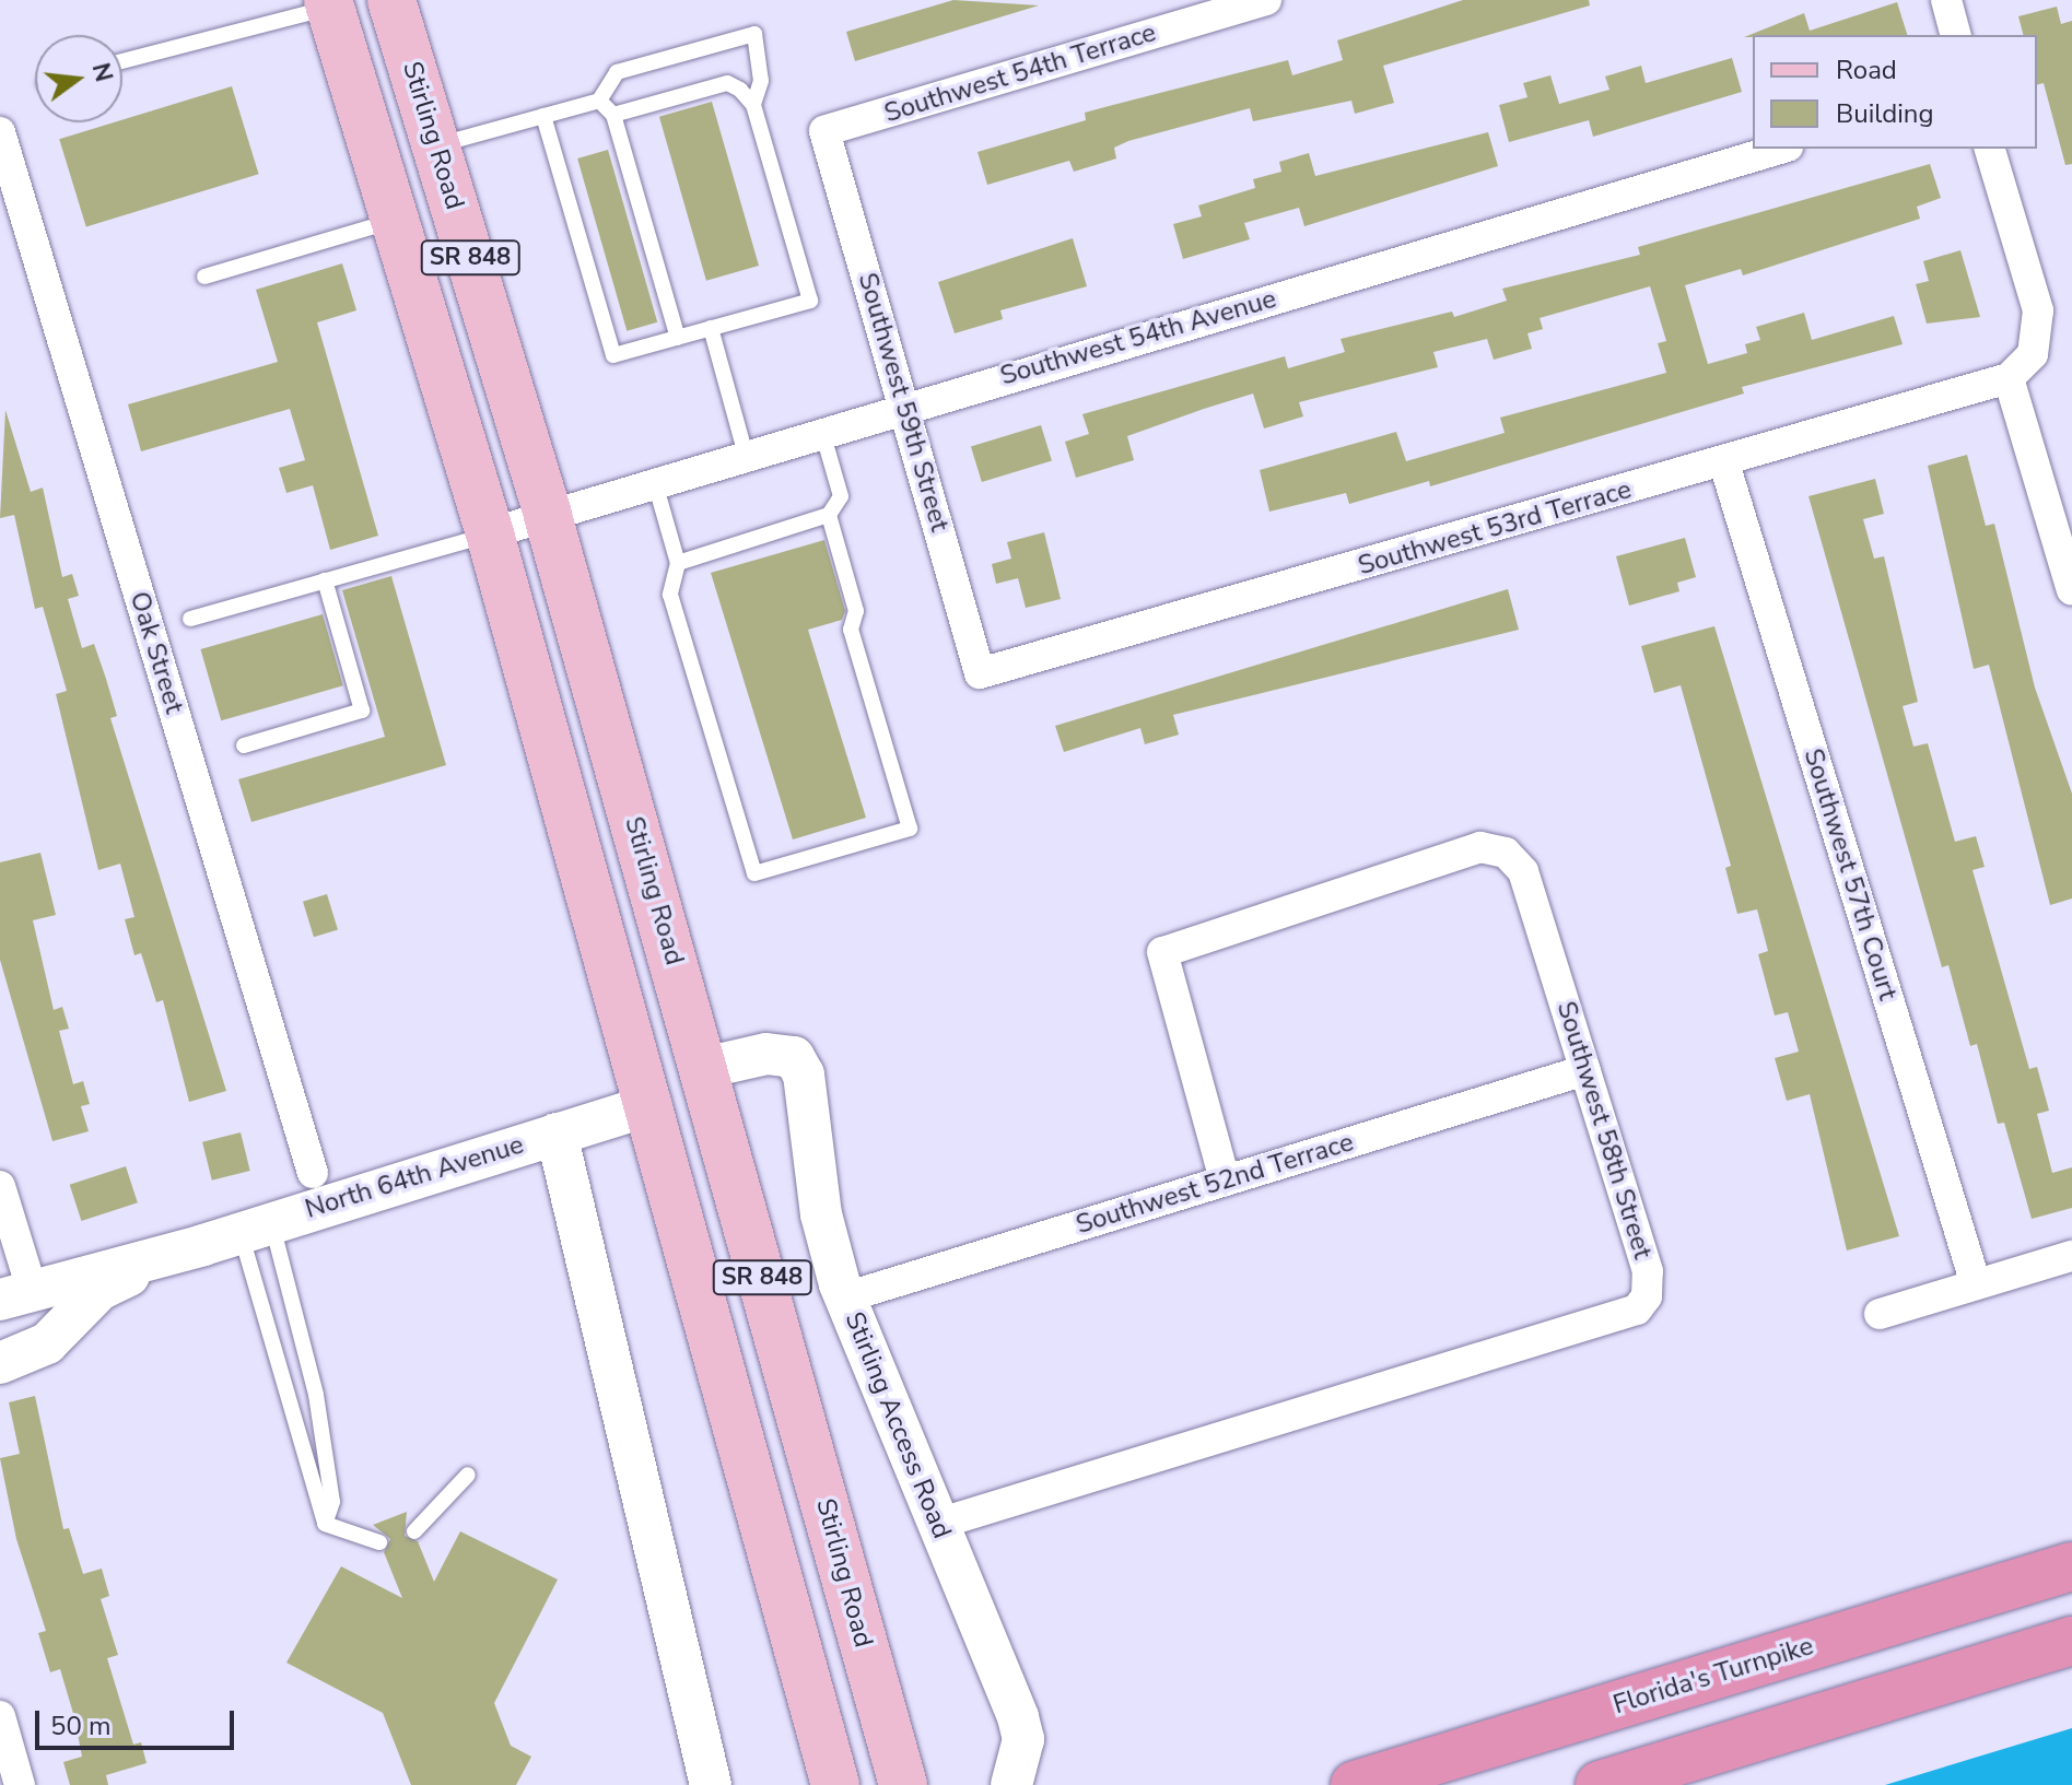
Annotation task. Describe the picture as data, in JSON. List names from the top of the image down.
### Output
{
  "streets": {
    "highway": ["Florida's Turnpike"],
    "main road": ["Stirling Road", "SR 848"],
    "street": [
      "Southwest 54th Terrace",
      "Southwest 54th Avenue",
      "Southwest 59th Street",
      "Southwest 53rd Terrace",
      "Oak Street",
      "Southwest 57th Court",
      "Southwest 58th Street",
      "North 64th Avenue",
      "Southwest 52nd Terrace",
      "Stirling Access Road"
    ]
  },
  "crossings": [
    ["Southwest 54th Terrace", "Southwest 59th Street"],
    ["Stirling Road", "Southwest 54th Avenue"],
    ["Stirling Road", "Stirling Access Road"],
    ["SR 848", "Southwest 54th Avenue"],
    ["SR 848", "North 64th Avenue"],
    ["Southwest 54th Avenue", "Southwest 59th Street"],
    ["Southwest 59th Street", "Southwest 53rd Terrace"],
    ["Southwest 53rd Terrace", "Southwest 57th Court"],
    ["Southwest 58th Street", "Southwest 52nd Terrace"],
    ["Southwest 58th Street", "Stirling Access Road"],
    ["Southwest 52nd Terrace", "Stirling Access Road"]
  ],
  "legend": ["Road", "Building"],
  "scale_bar": "50 m",
  "north": "right"
}
